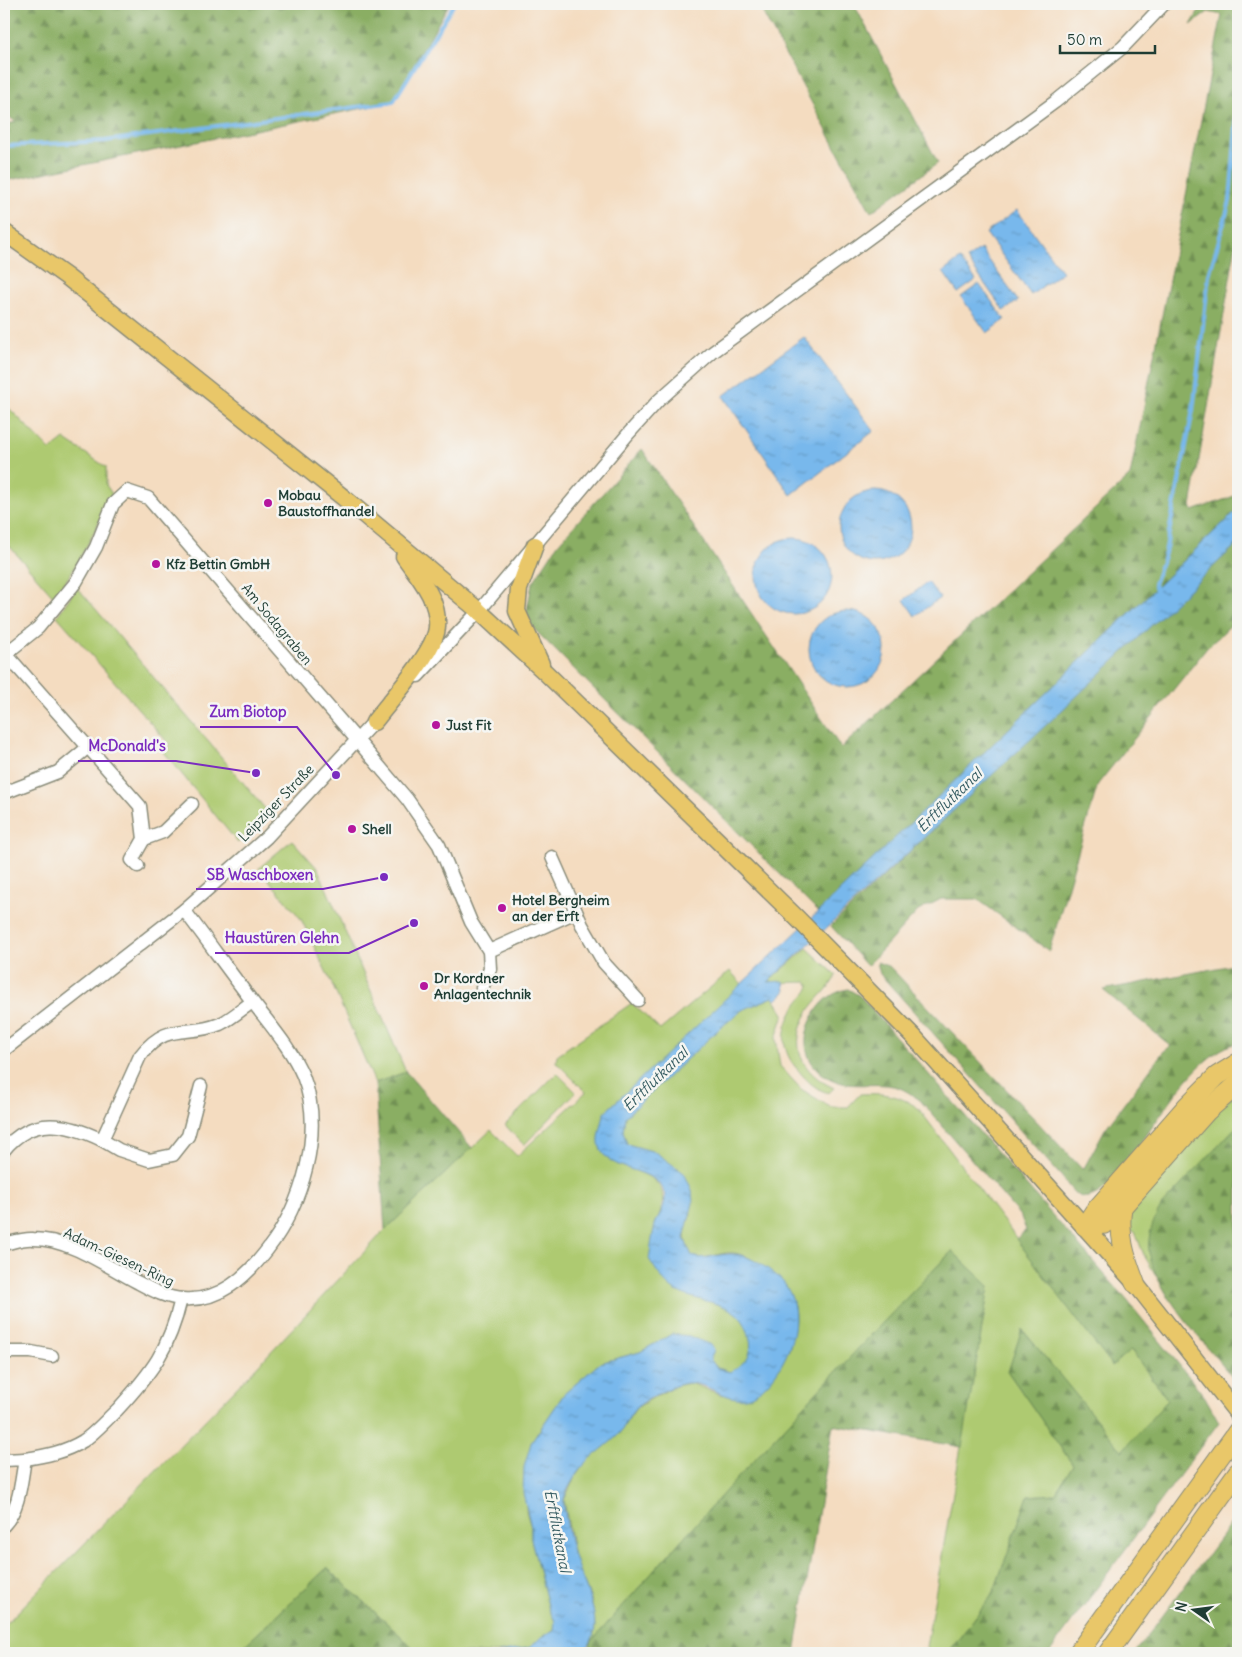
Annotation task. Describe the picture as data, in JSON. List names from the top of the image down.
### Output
{
  "streets": {
    "street": ["Am Sodagraben", "Leipziger Straße", "Adam-Giesen-Ring"]
  },
  "crossings": [
    ["Am Sodagraben", "Leipziger Straße"],
    ["Leipziger Straße", "Adam-Giesen-Ring"]
  ],
  "water": ["Erftflutkanal"],
  "places": [
    "Mobau Baustoffhandel",
    "Kfz Bettin GmbH",
    "Just Fit",
    "McDonald's",
    "Zum Biotop",
    "Shell",
    "SB Waschboxen",
    "Hotel Bergheim an der Erft",
    "Haustüren Glehn",
    "Dr Kordner Anlagentechnik"
  ],
  "scale_bar": "50 m",
  "north": "left"
}
